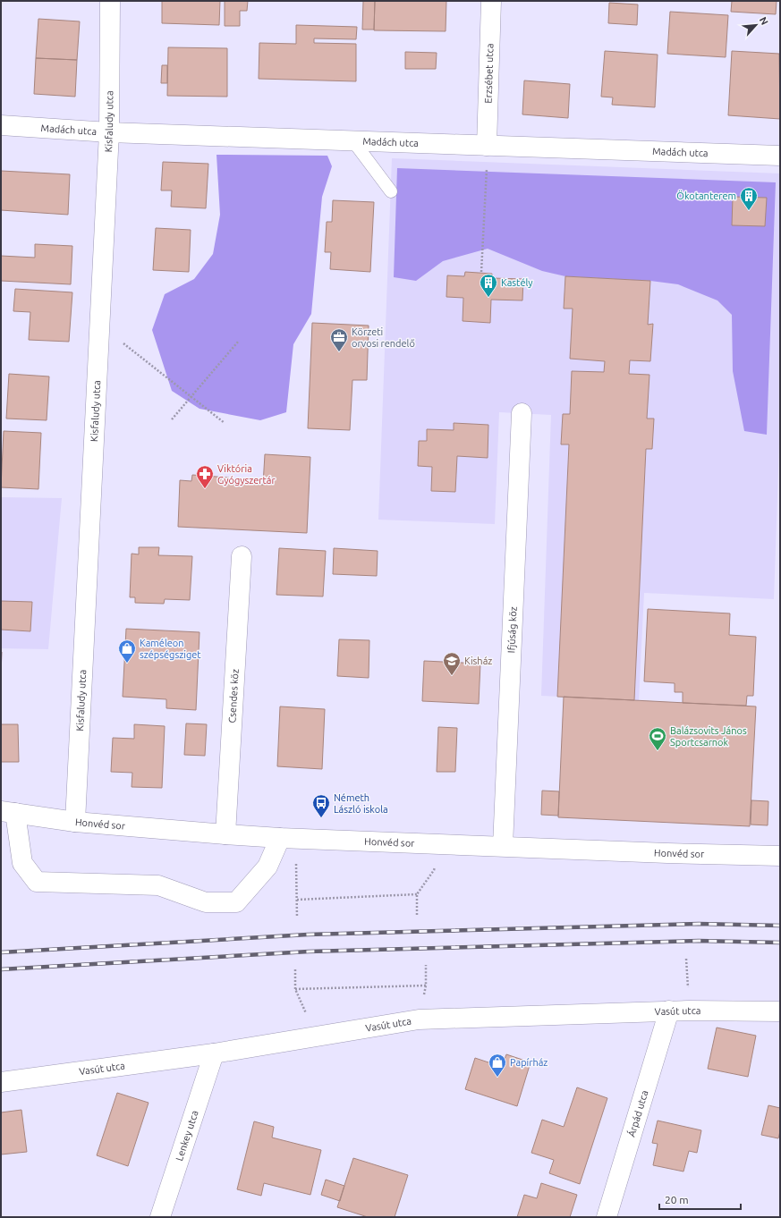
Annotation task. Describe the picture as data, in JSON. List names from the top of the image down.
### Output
{
  "streets": {
    "street": [
      "Erzsébet utca",
      "Kisfaludy utca",
      "Madách utca",
      "Ifjúság köz",
      "Csendes köz",
      "Honvéd sor",
      "Vasút utca",
      "Árpád utca",
      "Lenkey utca"
    ]
  },
  "crossings": [
    ["Erzsébet utca", "Madách utca"],
    ["Kisfaludy utca", "Madách utca"],
    ["Kisfaludy utca", "Honvéd sor"],
    ["Ifjúság köz", "Honvéd sor"],
    ["Csendes köz", "Honvéd sor"],
    ["Vasút utca", "Árpád utca"],
    ["Vasút utca", "Lenkey utca"]
  ],
  "places": {
    "building": ["Ökotanterem", "Kastély"],
    "office": ["Körzeti orvosi rendelő"],
    "pharmacy": ["Viktória Gyógyszertár"],
    "shop": ["Kaméleon szépségsziget", "Papírház"],
    "school or university": ["Kisház"],
    "sports": ["Balázsovits János Sportcsarnok"],
    "bus stop": ["Németh László iskola"]
  },
  "scale_bar": "20 m",
  "north": "top right"
}
